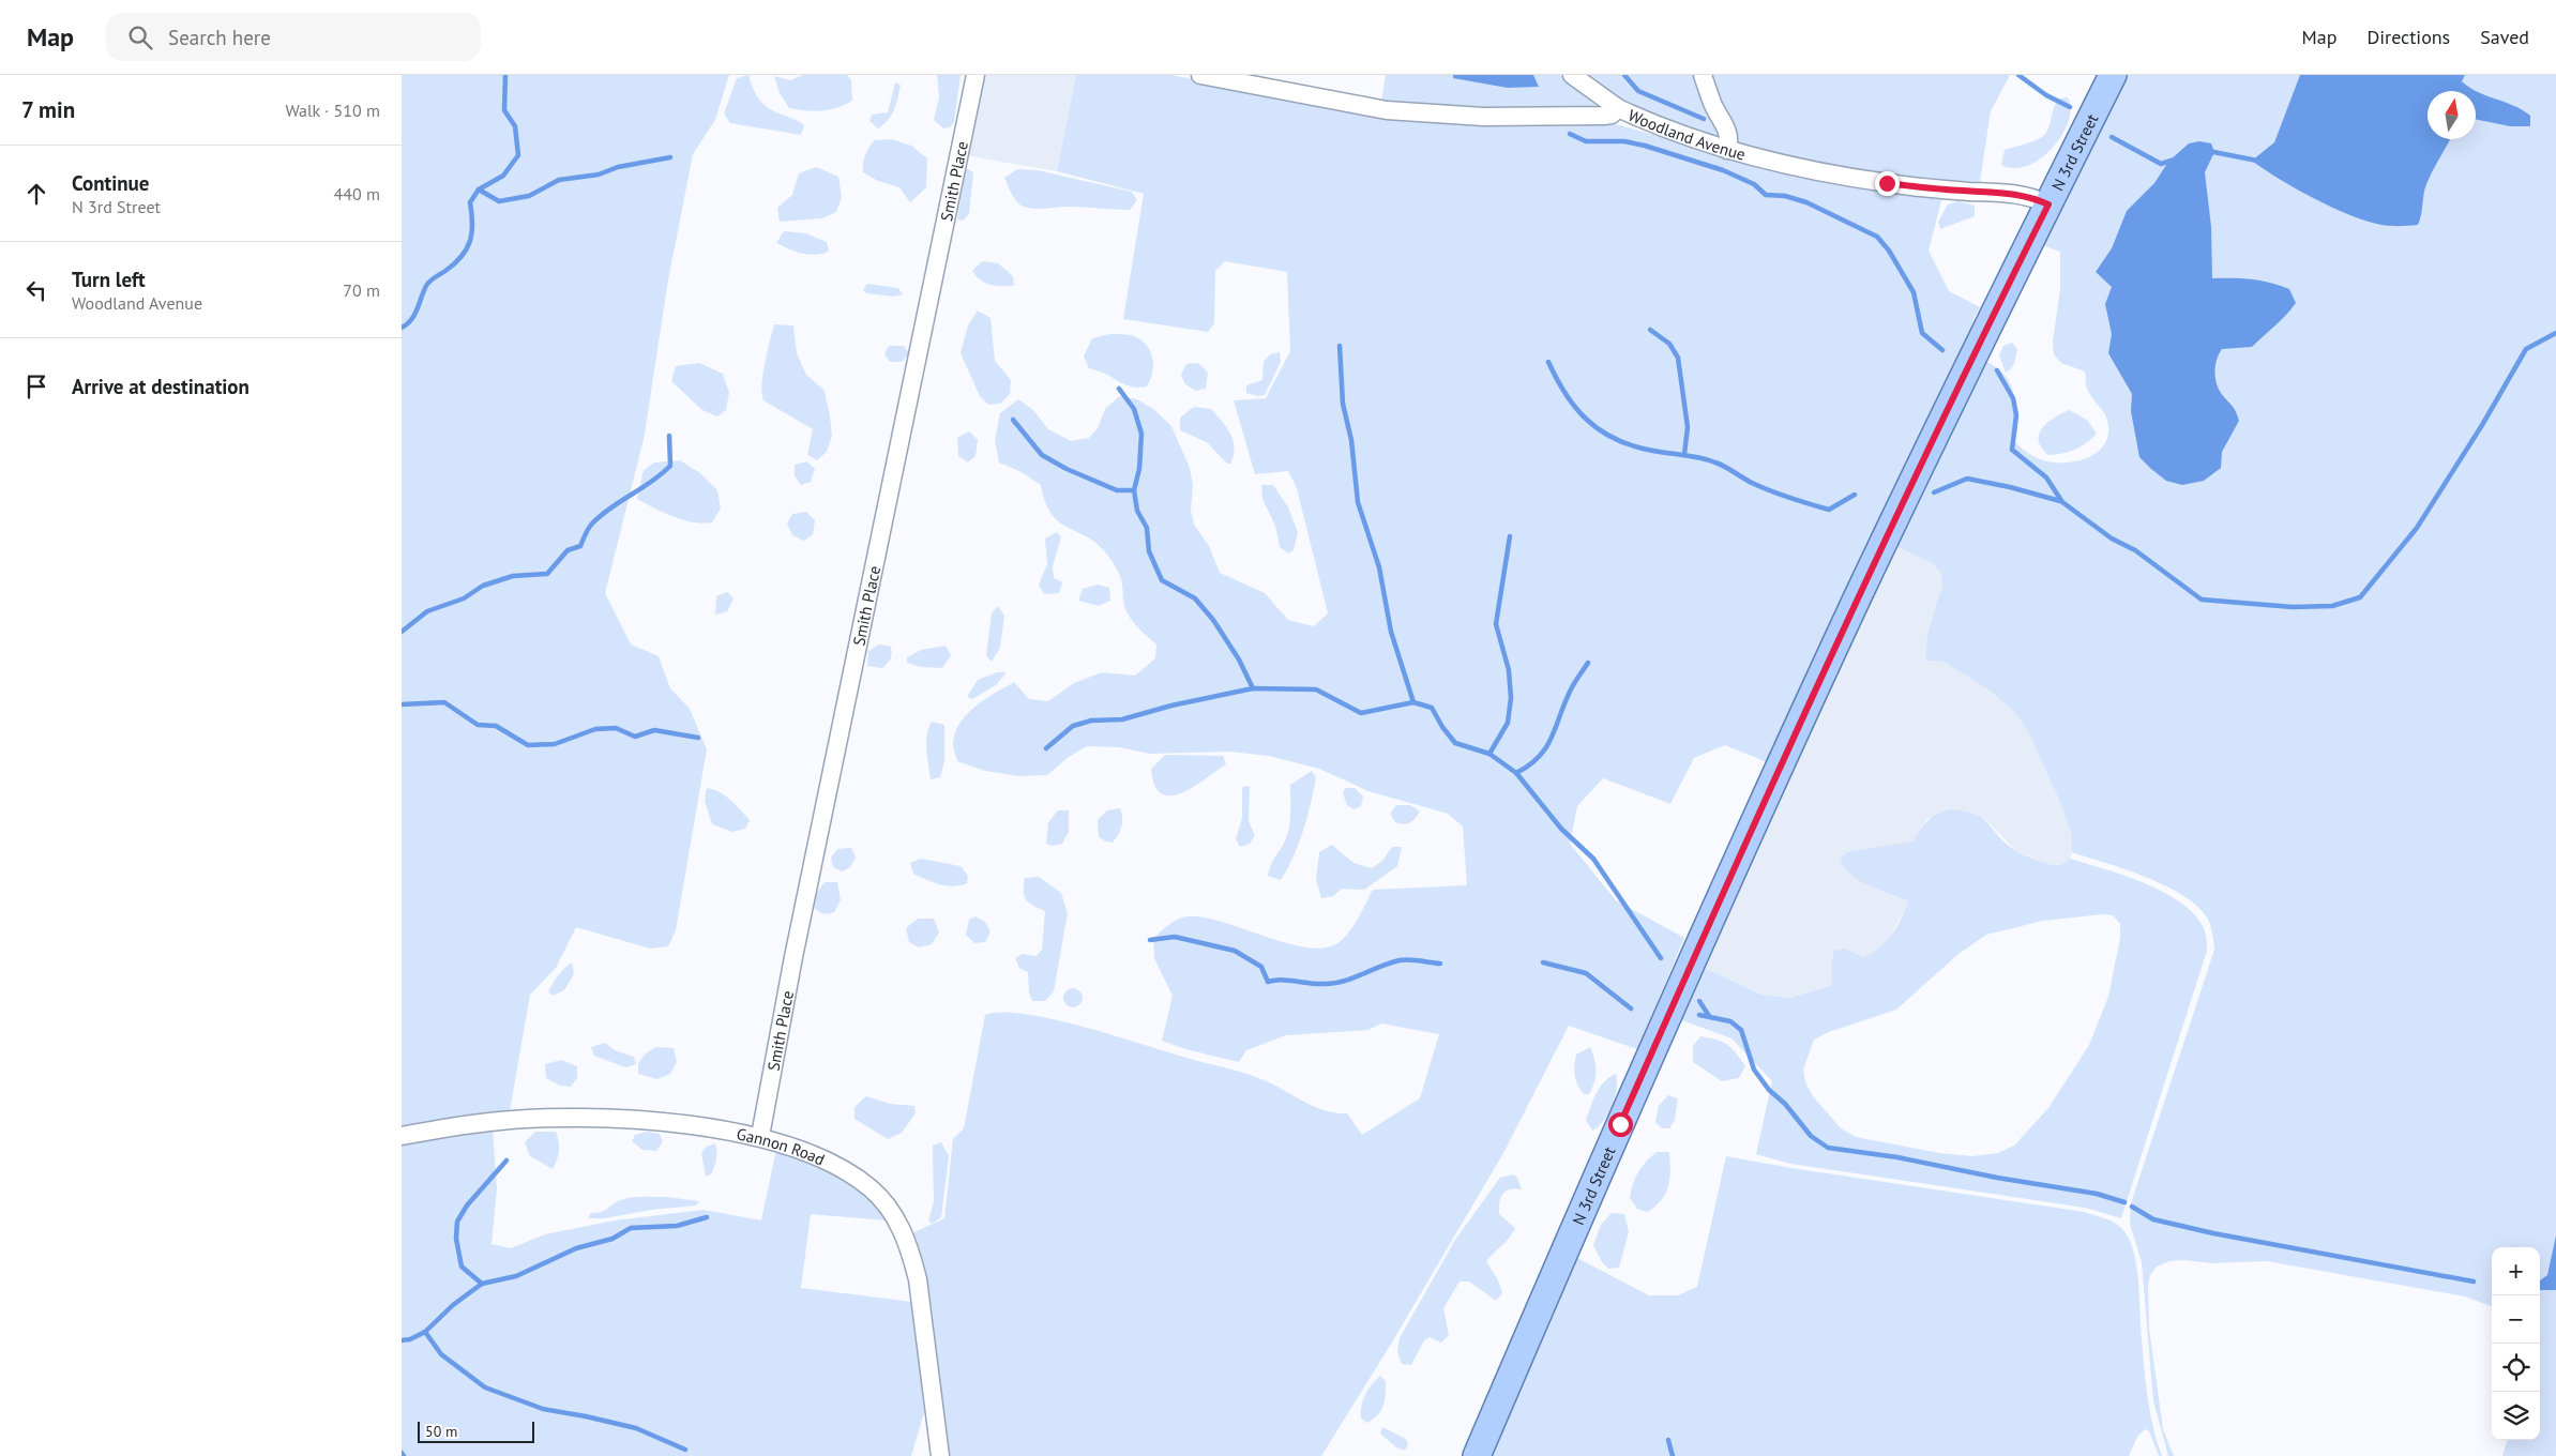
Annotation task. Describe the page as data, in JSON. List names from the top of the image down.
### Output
{
  "streets": {
    "main road": ["N 3rd Street"],
    "street": ["Woodland Avenue", "Smith Place", "Gannon Road"]
  },
  "crossings": [
    ["Woodland Avenue", "N 3rd Street"],
    ["Smith Place", "Gannon Road"]
  ],
  "scale_bar": "50 m",
  "north": "top",
  "page": {
    "header": "Map",
    "search": "Search here",
    "nav": ["Map", "Directions", "Saved"],
    "heading": ["7 min", "Walk · 510 m"],
    "list": [
      ["Continue", "N 3rd Street", "440 m"],
      ["Turn left", "Woodland Avenue", "70 m"],
      "Arrive at destination"
    ],
    "map_buttons": ["+", "−"],
    "scale": "50 m"
  }
}
